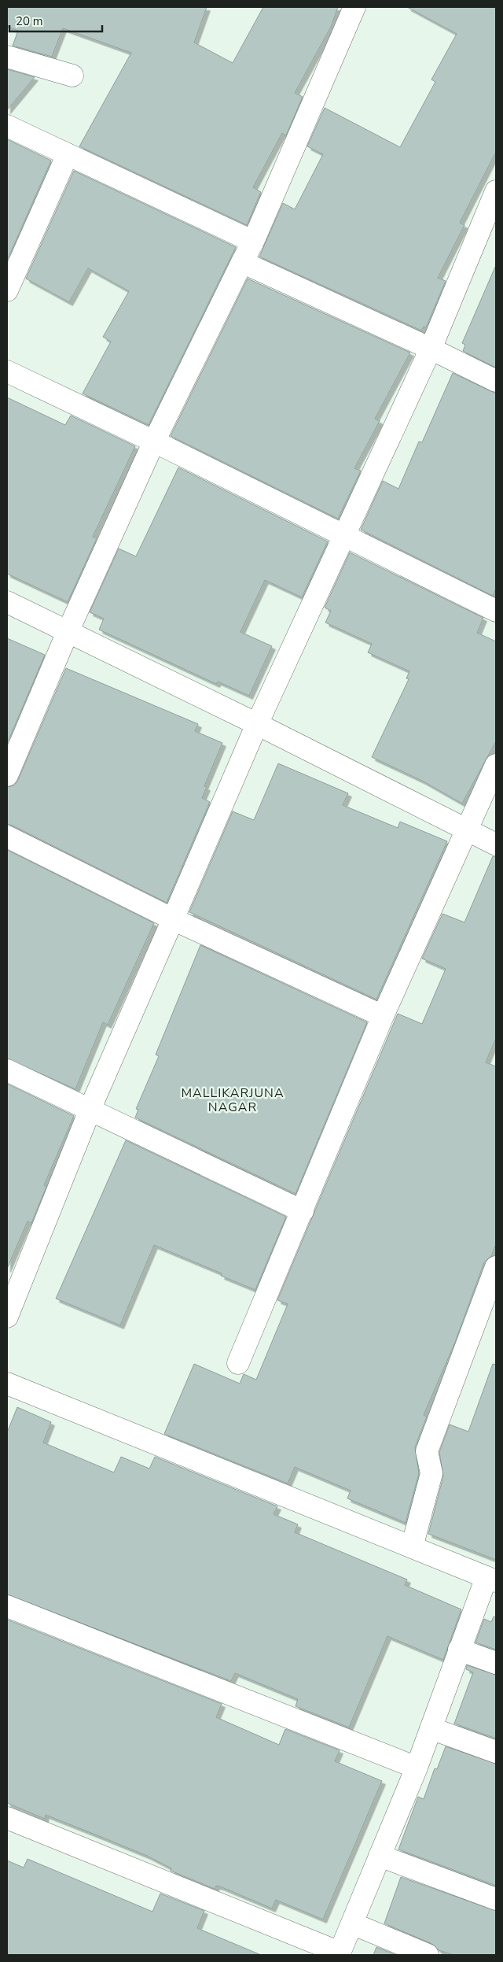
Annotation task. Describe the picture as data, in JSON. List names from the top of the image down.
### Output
{
  "districts": ["MALLIKARJUNA NAGAR"],
  "scale_bar": "20 m"
}
